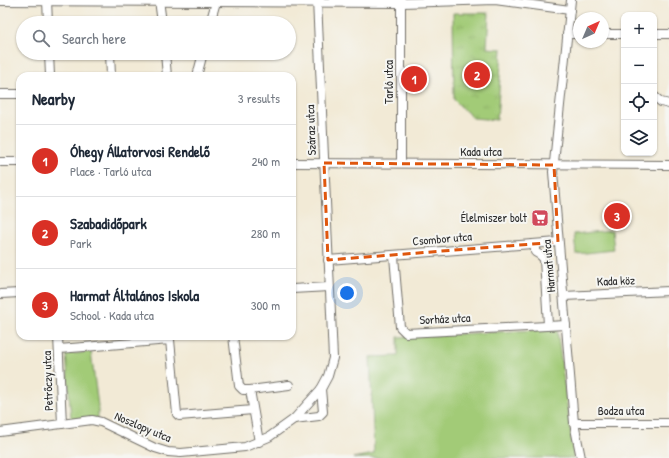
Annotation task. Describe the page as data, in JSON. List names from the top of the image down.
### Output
{
  "streets": {
    "street": [
      "Tarló utca",
      "Száraz utca",
      "Kada utca",
      "Csombor utca",
      "Harmat utca",
      "Kada köz",
      "Sorház utca",
      "Petrőczy utca",
      "Bodza utca",
      "Noszlopy utca"
    ]
  },
  "crossings": [
    ["Tarló utca", "Kada utca"],
    ["Száraz utca", "Kada utca"],
    ["Száraz utca", "Csombor utca"],
    ["Száraz utca", "Noszlopy utca"],
    ["Kada utca", "Harmat utca"],
    ["Csombor utca", "Harmat utca"],
    ["Csombor utca", "Sorház utca"],
    ["Csombor utca", "Noszlopy utca"],
    ["Harmat utca", "Kada köz"],
    ["Harmat utca", "Sorház utca"],
    ["Harmat utca", "Bodza utca"],
    ["Petrőczy utca", "Noszlopy utca"]
  ],
  "places": {
    "supermarket": ["Élelmiszer bolt"]
  },
  "north": "top right",
  "page": {
    "map_buttons": ["+", "−"],
    "search": "Search here",
    "pins": ["2", "1", "3"],
    "heading": ["Nearby", "3 results"],
    "list": [
      {
        "mark": "1",
        "name": "Óhegy Állatorvosi Rendelő",
        "note": "Place · Tarló utca",
        "value": "240 m"
      },
      {
        "mark": "2",
        "name": "Szabadidőpark",
        "note": "Park",
        "value": "280 m"
      },
      {
        "mark": "3",
        "name": "Harmat Általános Iskola",
        "note": "School · Kada utca",
        "value": "300 m"
      }
    ]
  }
}
